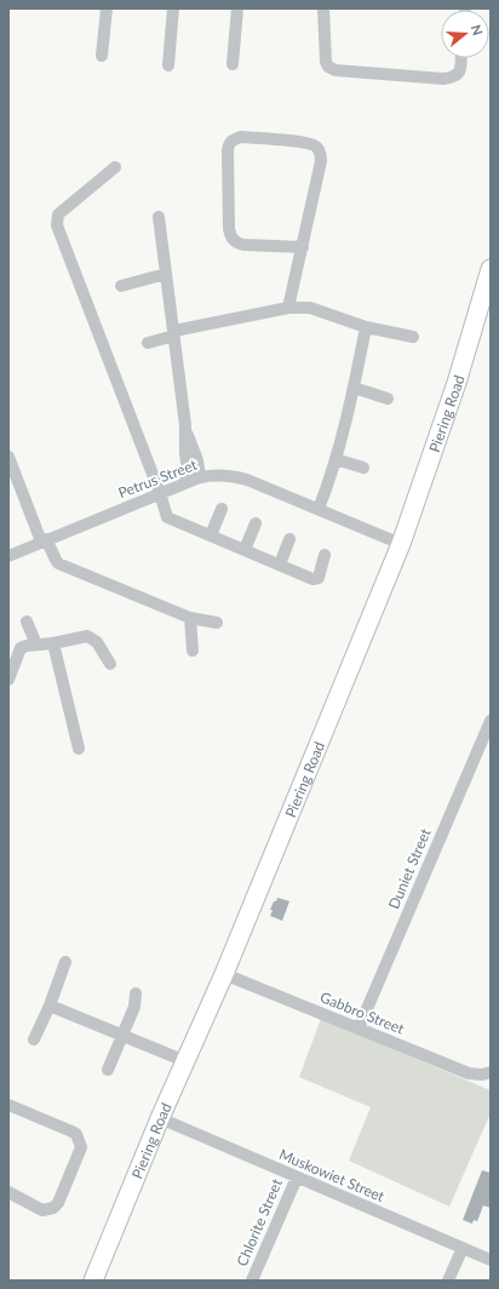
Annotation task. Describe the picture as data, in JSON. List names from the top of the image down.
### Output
{
  "streets": {
    "street": [
      "Piering Road",
      "Petrus Street",
      "Duniet Street",
      "Gabbro Street",
      "Muskowiet Street",
      "Chlorite Street"
    ]
  },
  "crossings": [
    ["Piering Road", "Petrus Street"],
    ["Piering Road", "Gabbro Street"],
    ["Piering Road", "Muskowiet Street"],
    ["Duniet Street", "Gabbro Street"],
    ["Muskowiet Street", "Chlorite Street"]
  ],
  "north": "right"
}
